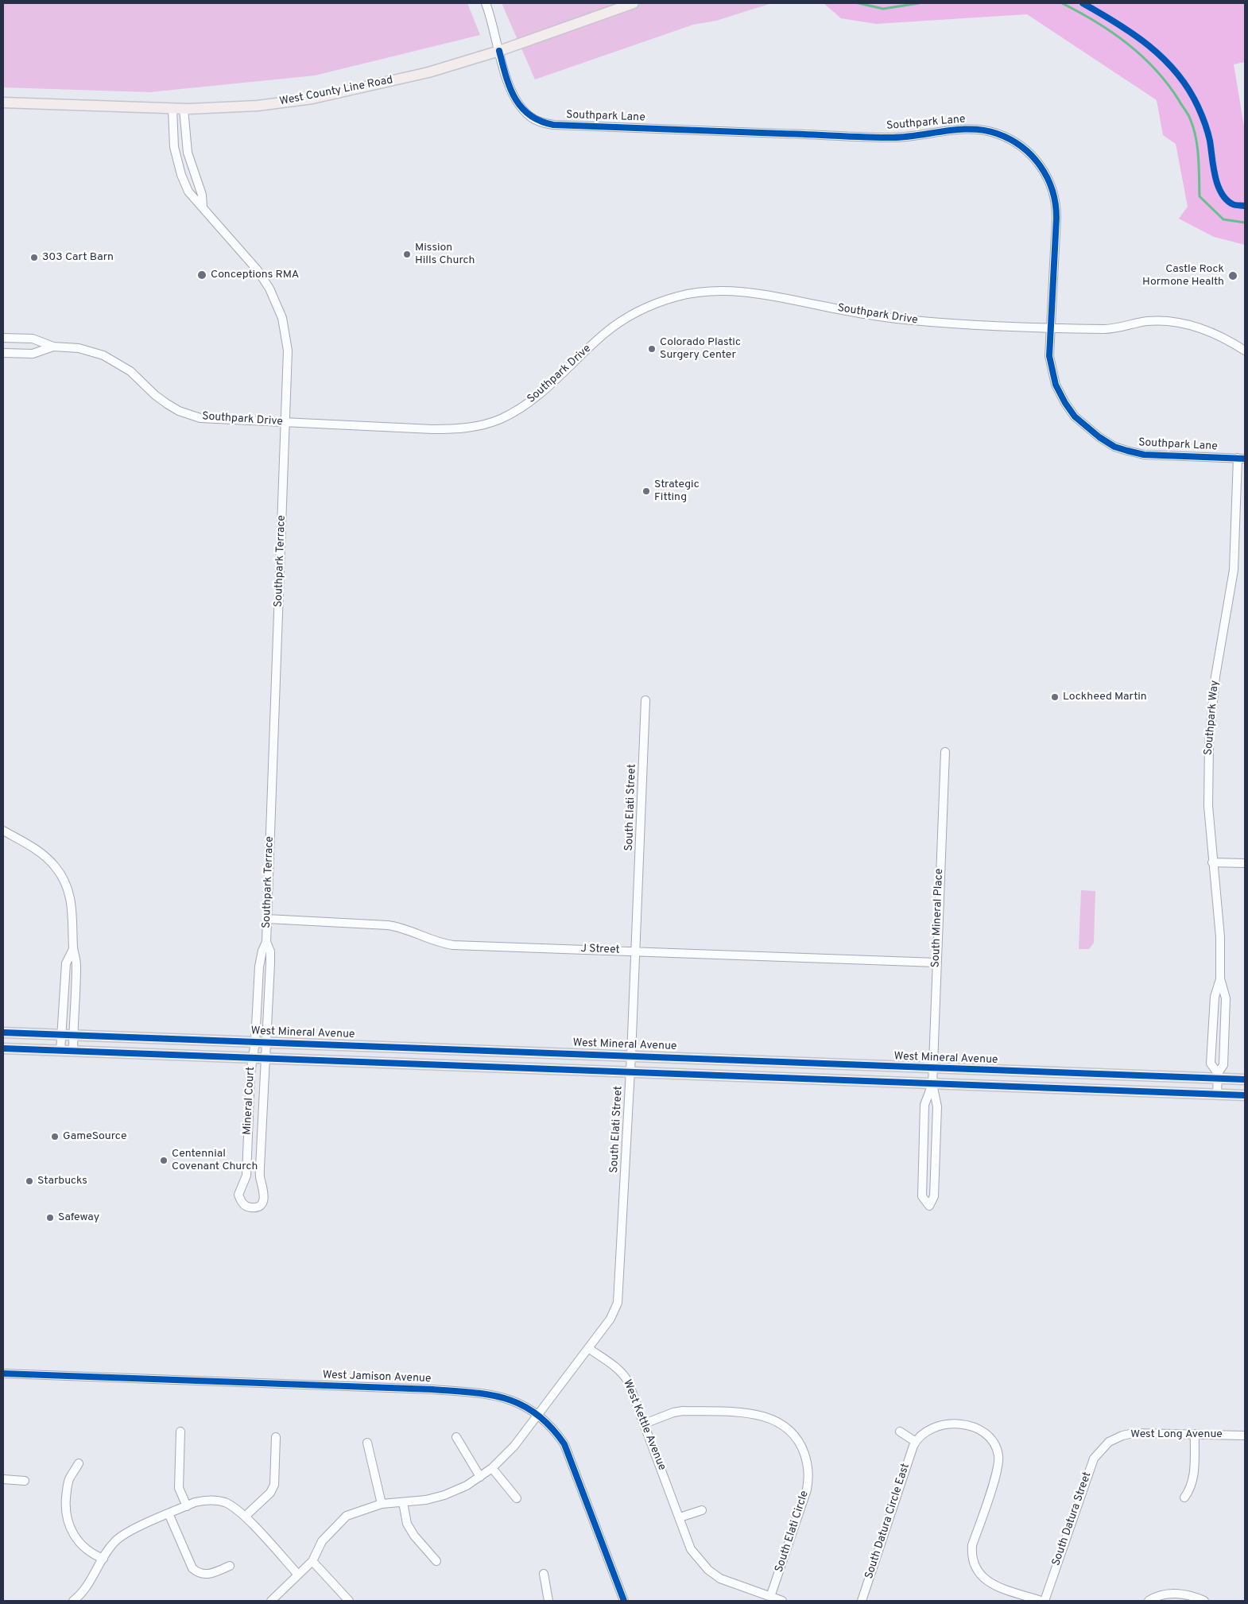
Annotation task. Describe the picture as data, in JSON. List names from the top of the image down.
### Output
{
  "streets": {
    "main road": ["West County Line Road", "West Mineral Avenue"],
    "street": [
      "Southpark Lane",
      "Southpark Drive",
      "Southpark Terrace",
      "Southpark Way",
      "South Elati Street",
      "South Mineral Place",
      "J Street",
      "Mineral Court",
      "West Jamison Avenue",
      "West Kettle Avenue",
      "West Long Avenue",
      "South Datura Street",
      "South Datura Circle East",
      "South Elati Circle"
    ]
  },
  "crossings": [
    ["West County Line Road", "Southpark Lane"],
    ["West County Line Road", "Southpark Terrace"],
    ["Southpark Lane", "Southpark Drive"],
    ["Southpark Lane", "Southpark Way"],
    ["Southpark Drive", "Southpark Terrace"],
    ["Southpark Terrace", "J Street"],
    ["Southpark Terrace", "West Mineral Avenue"],
    ["Southpark Terrace", "Mineral Court"],
    ["Southpark Way", "West Mineral Avenue"],
    ["South Elati Street", "J Street"],
    ["South Elati Street", "West Mineral Avenue"],
    ["South Elati Street", "West Jamison Avenue"],
    ["South Elati Street", "West Kettle Avenue"],
    ["South Mineral Place", "J Street"],
    ["South Mineral Place", "West Mineral Avenue"],
    ["West Mineral Avenue", "Mineral Court"],
    ["West Kettle Avenue", "South Elati Circle"],
    ["West Long Avenue", "South Datura Street"],
    ["South Datura Street", "South Datura Circle East"]
  ],
  "places": [
    "Mission Hills Church",
    "303 Cart Barn",
    "Conceptions RMA",
    "Castle Rock Hormone Health",
    "Colorado Plastic Surgery Center",
    "Strategic Fitting",
    "Lockheed Martin",
    "GameSource",
    "Centennial Covenant Church",
    "Starbucks",
    "Safeway"
  ]
}
